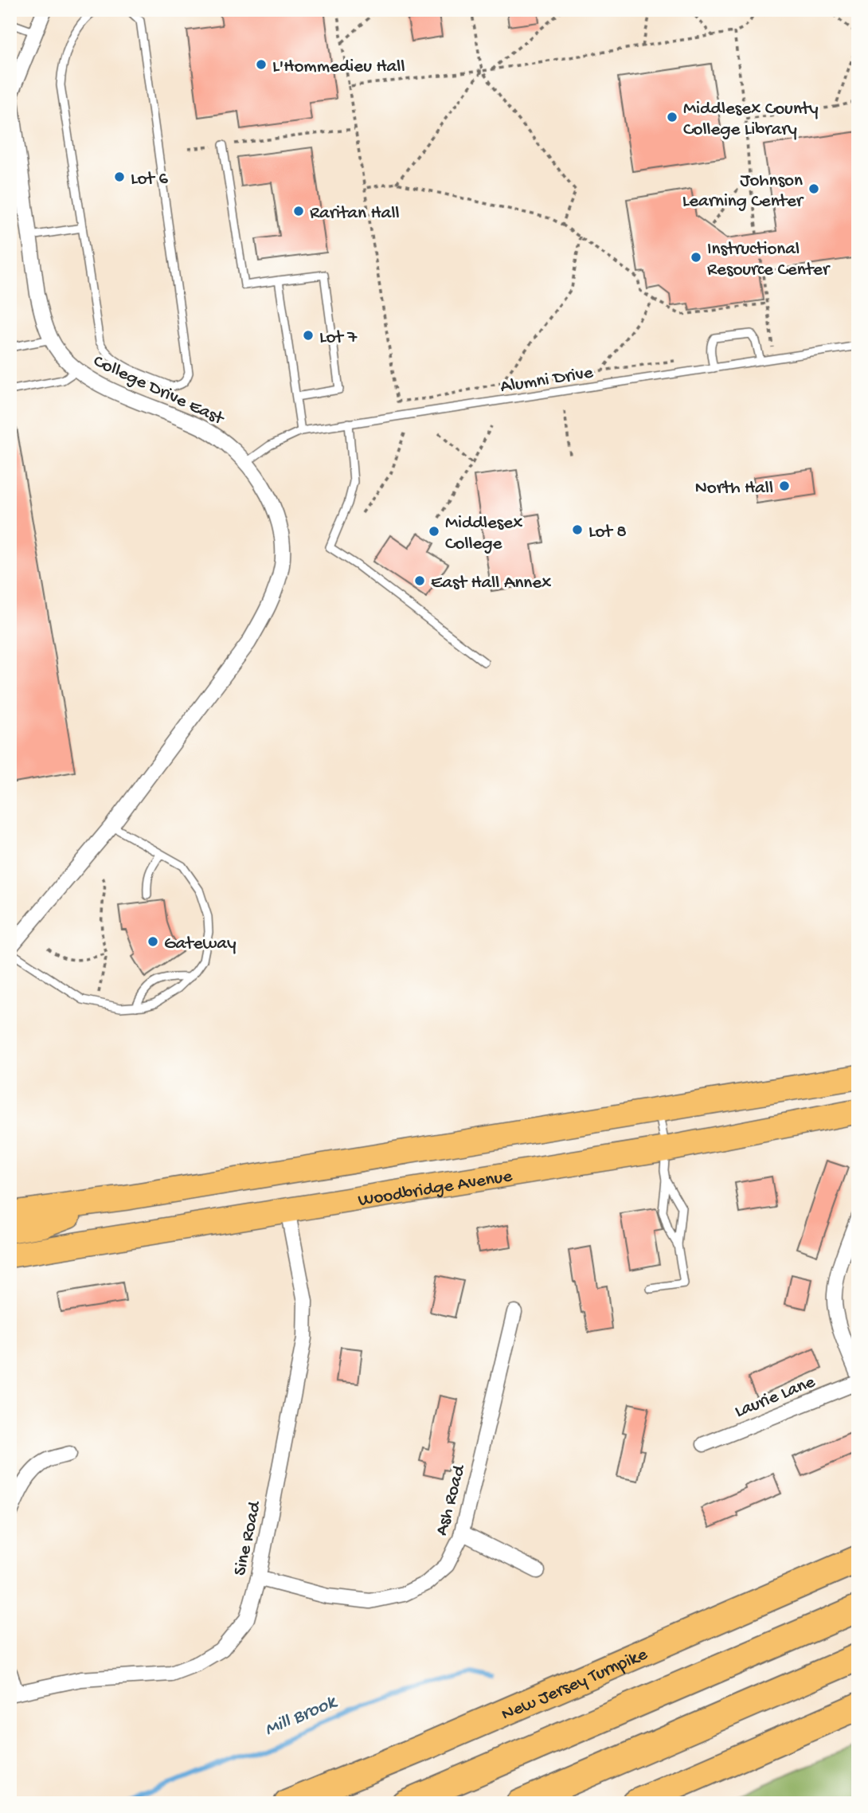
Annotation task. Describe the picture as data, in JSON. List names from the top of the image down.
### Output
{
  "streets": {
    "highway": ["New Jersey Turnpike"],
    "main road": ["Woodbridge Avenue"],
    "street": [
      "College Drive East",
      "Laurie Lane",
      "Ash Road",
      "Sine Road"
    ],
    "lane": ["Alumni Drive"]
  },
  "crossings": [
    ["Alumni Drive", "College Drive East"],
    ["Woodbridge Avenue", "Sine Road"],
    ["Ash Road", "Sine Road"]
  ],
  "water": ["Mill Brook"],
  "places": [
    "L'Hommedieu Hall",
    "Middlesex County College Library",
    "Lot 6",
    "Johnson Learning Center",
    "Raritan Hall",
    "Instructional Resource Center",
    "Lot 7",
    "North Hall",
    "Lot 8",
    "Middlesex College",
    "East Hall Annex",
    "Gateway"
  ]
}
